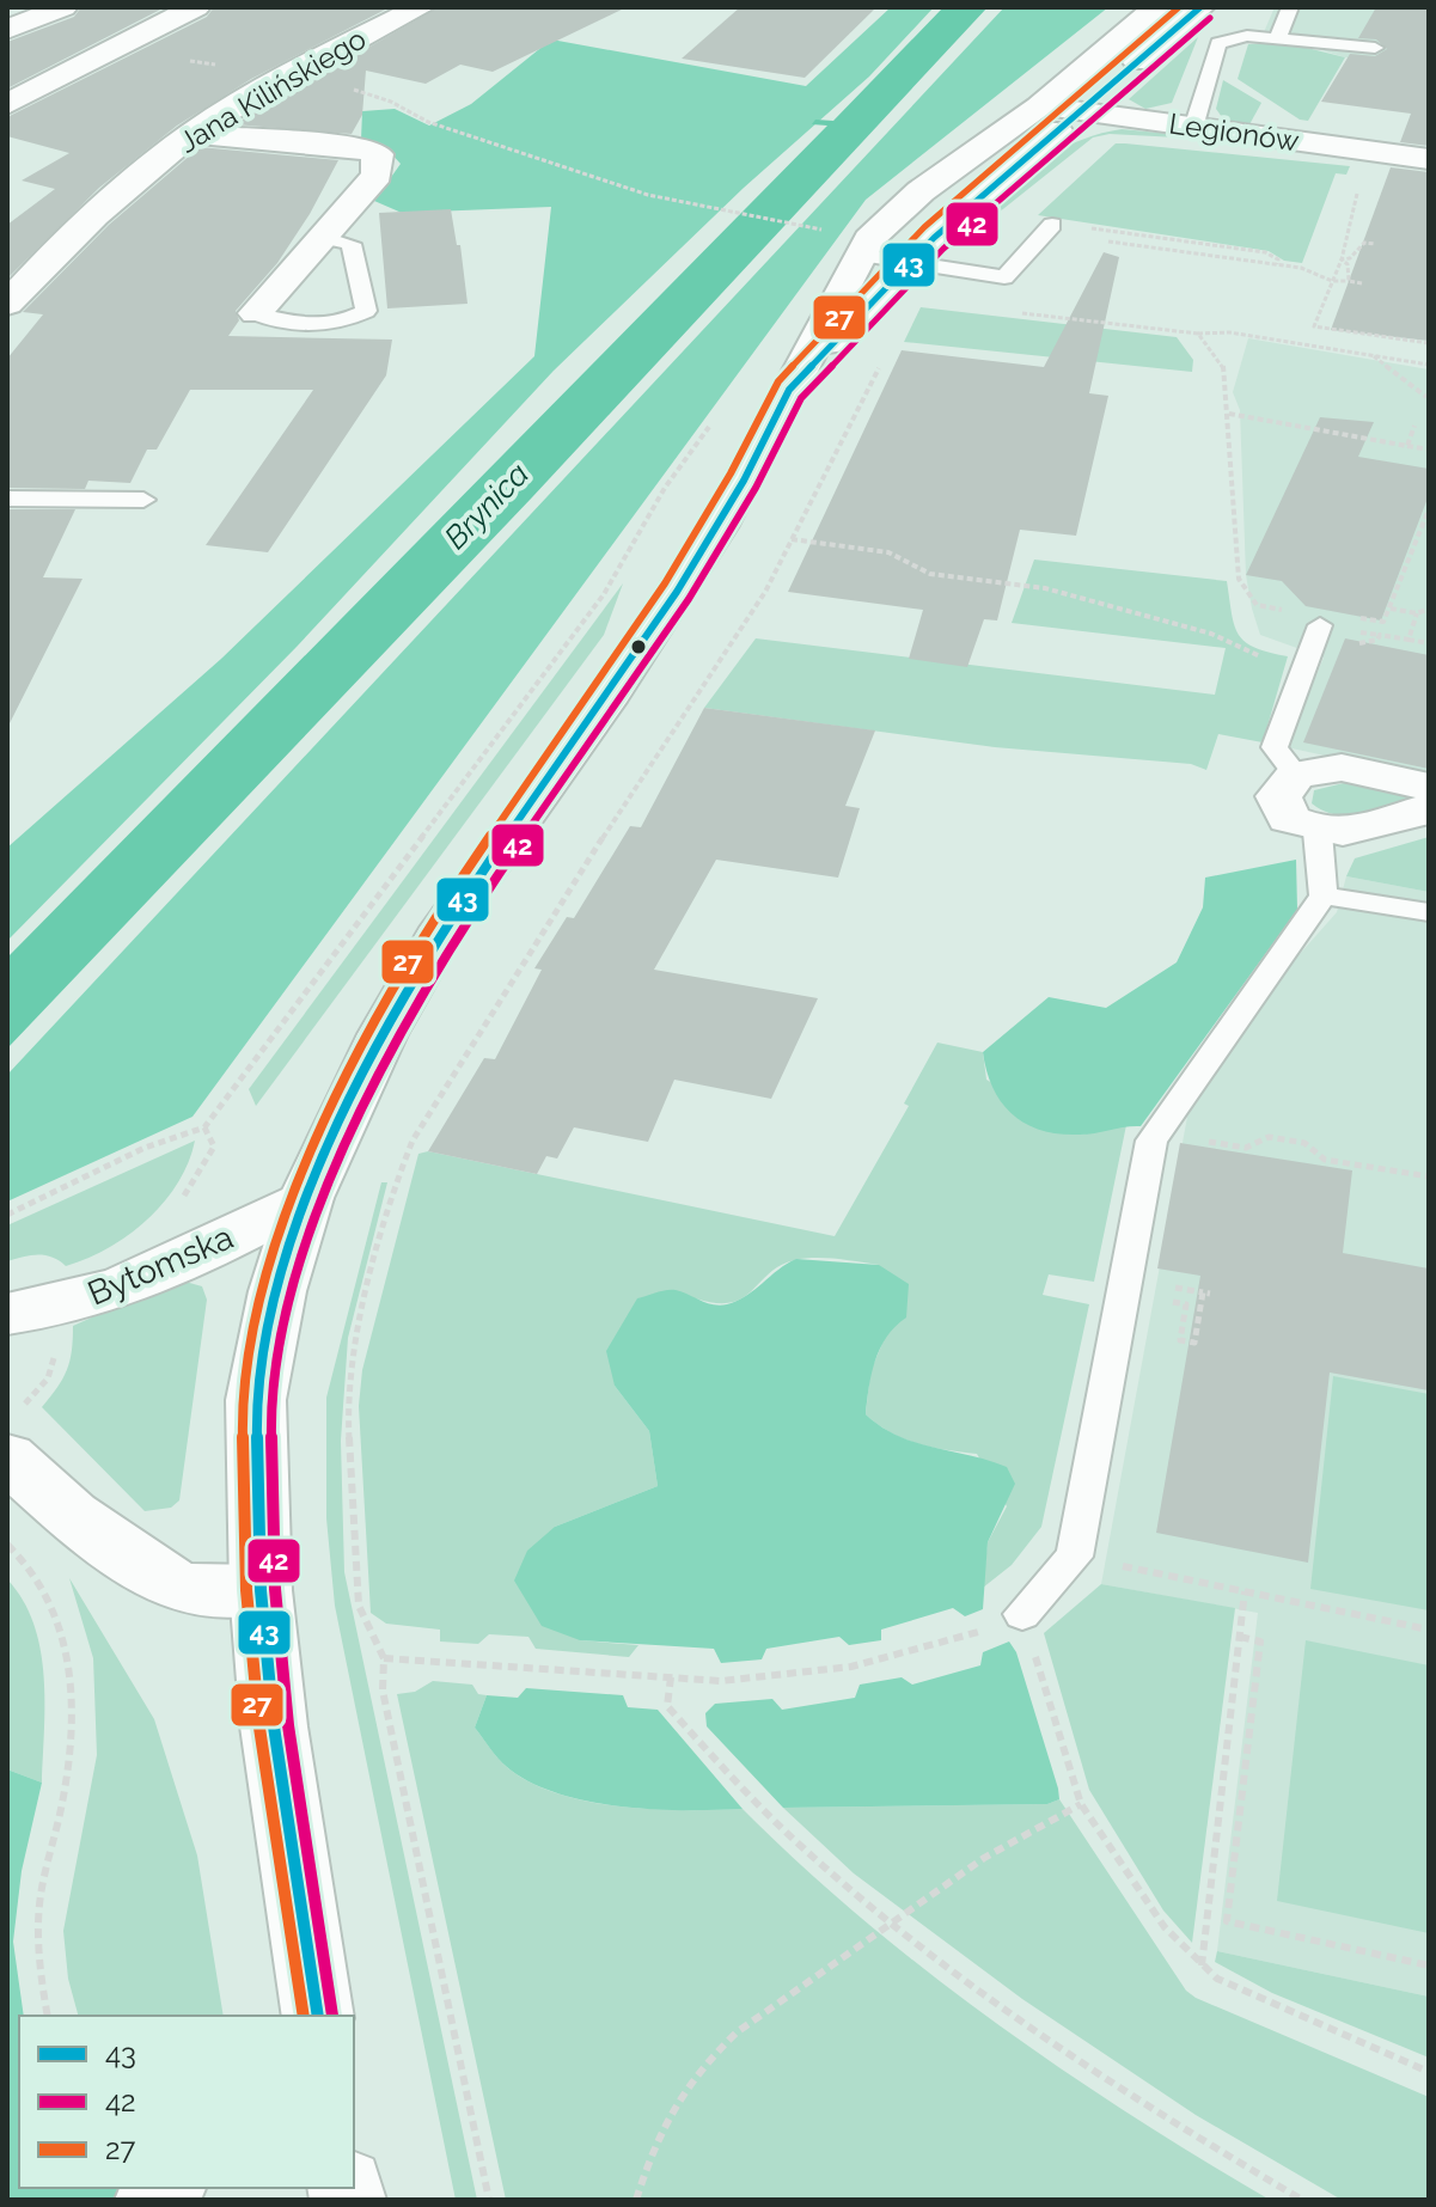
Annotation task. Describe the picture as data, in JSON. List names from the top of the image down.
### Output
{
  "streets": {
    "main road": ["Jana Kilińskiego", "Legionów", "Bytomska"]
  },
  "water": ["Brynica"],
  "lines": ["transit line 43", "transit line 27", "transit line 42"],
  "legend": ["43", "42", "27"]
}
